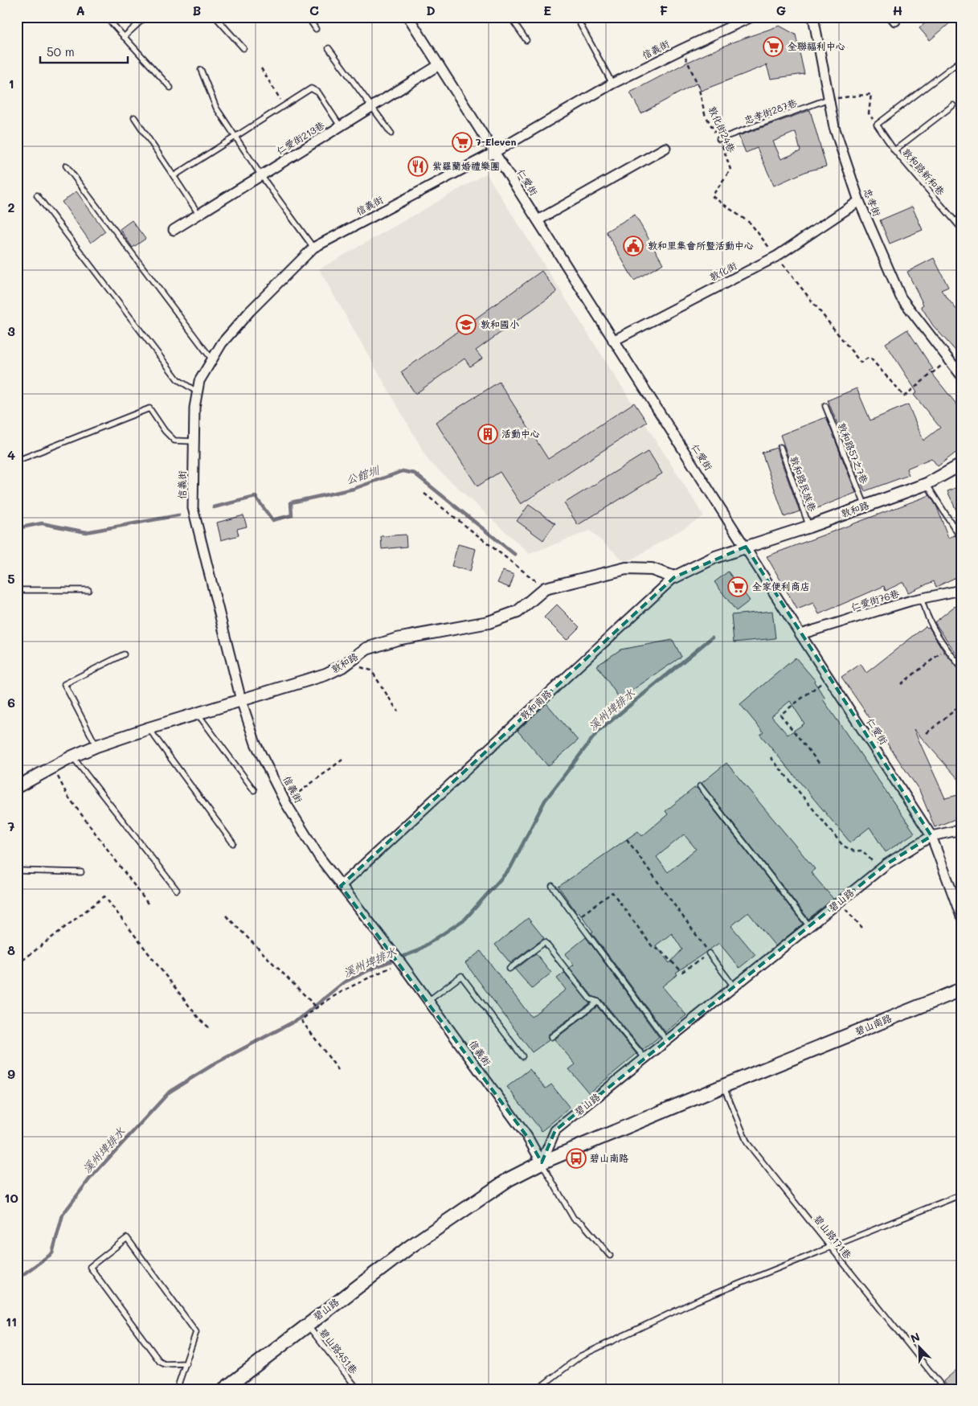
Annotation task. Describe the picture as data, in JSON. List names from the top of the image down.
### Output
{
  "streets": {
    "main road": ["碧山路", "碧山南路"],
    "street": [
      "信義街",
      "仁愛街213巷",
      "仁愛街",
      "忠孝街",
      "敦化街",
      "敦和路",
      "仁愛街76巷",
      "敦和南路"
    ],
    "lane": [
      "忠孝街287巷",
      "敦和路新和巷",
      "敦和路57之7巷",
      "敦和路民族巷",
      "碧山路171巷",
      "碧山路451巷"
    ],
    "path": ["敦化街24巷"]
  },
  "crossings": [
    ["信義街", "敦化街24巷"],
    ["信義街", "仁愛街"],
    ["信義街", "敦和路"],
    ["信義街", "敦和南路"],
    ["信義街", "碧山路"],
    ["信義街", "碧山南路"],
    ["忠孝街287巷", "敦化街24巷"],
    ["忠孝街287巷", "忠孝街"],
    ["敦化街24巷", "忠孝街"],
    ["敦化街24巷", "敦化街"],
    ["仁愛街213巷", "仁愛街"],
    ["仁愛街", "敦化街"],
    ["仁愛街", "敦和路"],
    ["仁愛街", "仁愛街76巷"],
    ["仁愛街", "敦和南路"],
    ["仁愛街", "碧山路"],
    ["忠孝街", "敦化街"],
    ["敦和路57之7巷", "敦和路"],
    ["敦和路民族巷", "敦和路"],
    ["敦和路", "敦和南路"],
    ["碧山路", "碧山南路"],
    ["碧山路", "碧山路451巷"],
    ["碧山南路", "碧山路171巷"]
  ],
  "water": ["公館圳", "溪州埤排水"],
  "places": {
    "supermarket": ["全聯福利中心", "7-Eleven", "全家便利商店"],
    "restaurant": ["紫羅蘭婚禮樂團"],
    "public building": ["敦和里集會所暨活動中心"],
    "school or university": ["敦和國小"],
    "building": ["活動中心"],
    "bus stop": ["碧山南路"]
  },
  "scale_bar": "50 m",
  "north": "top left",
  "grid": {
    "columns": [
      "A",
      "B",
      "C",
      "D",
      "E",
      "F",
      "G",
      "H"
    ],
    "rows": [
      "1",
      "2",
      "3",
      "4",
      "5",
      "6",
      "7",
      "8",
      "9",
      "10",
      "11"
    ]
  }
}
